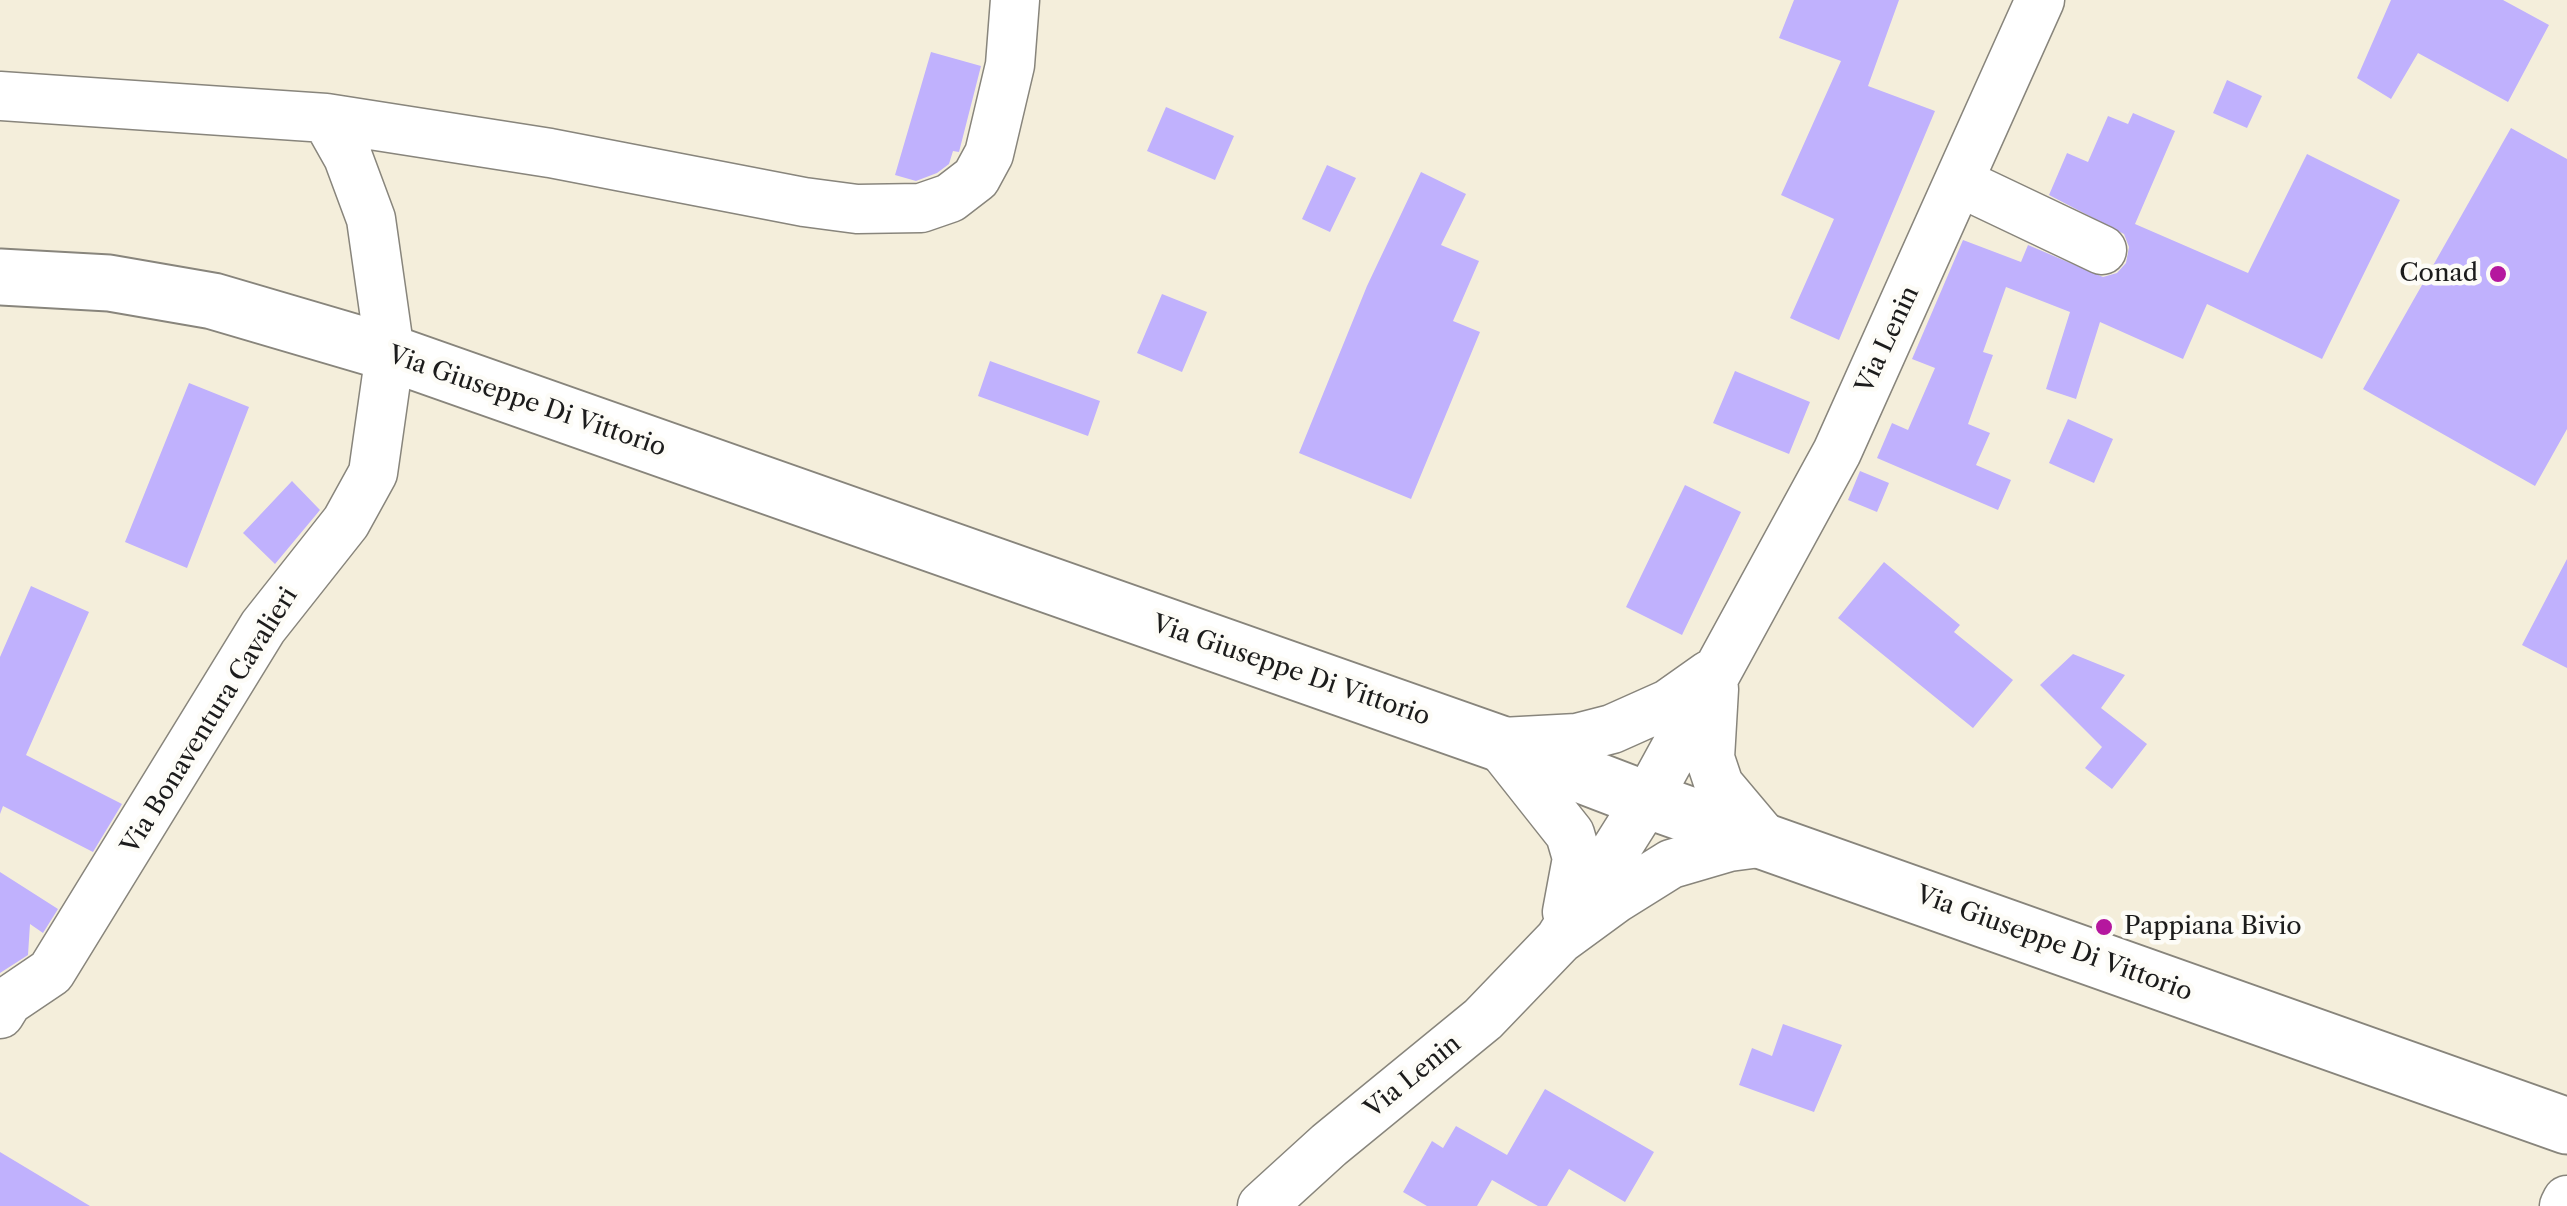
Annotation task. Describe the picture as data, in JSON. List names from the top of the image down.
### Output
{
  "streets": {
    "main road": ["Via Giuseppe Di Vittorio"],
    "street": ["Via Lenin", "Via Bonaventura Cavalieri"]
  },
  "crossings": [
    ["Via Lenin", "Via Giuseppe Di Vittorio"],
    ["Via Giuseppe Di Vittorio", "Via Bonaventura Cavalieri"]
  ],
  "places": ["Conad", "Pappiana Bivio"]
}
